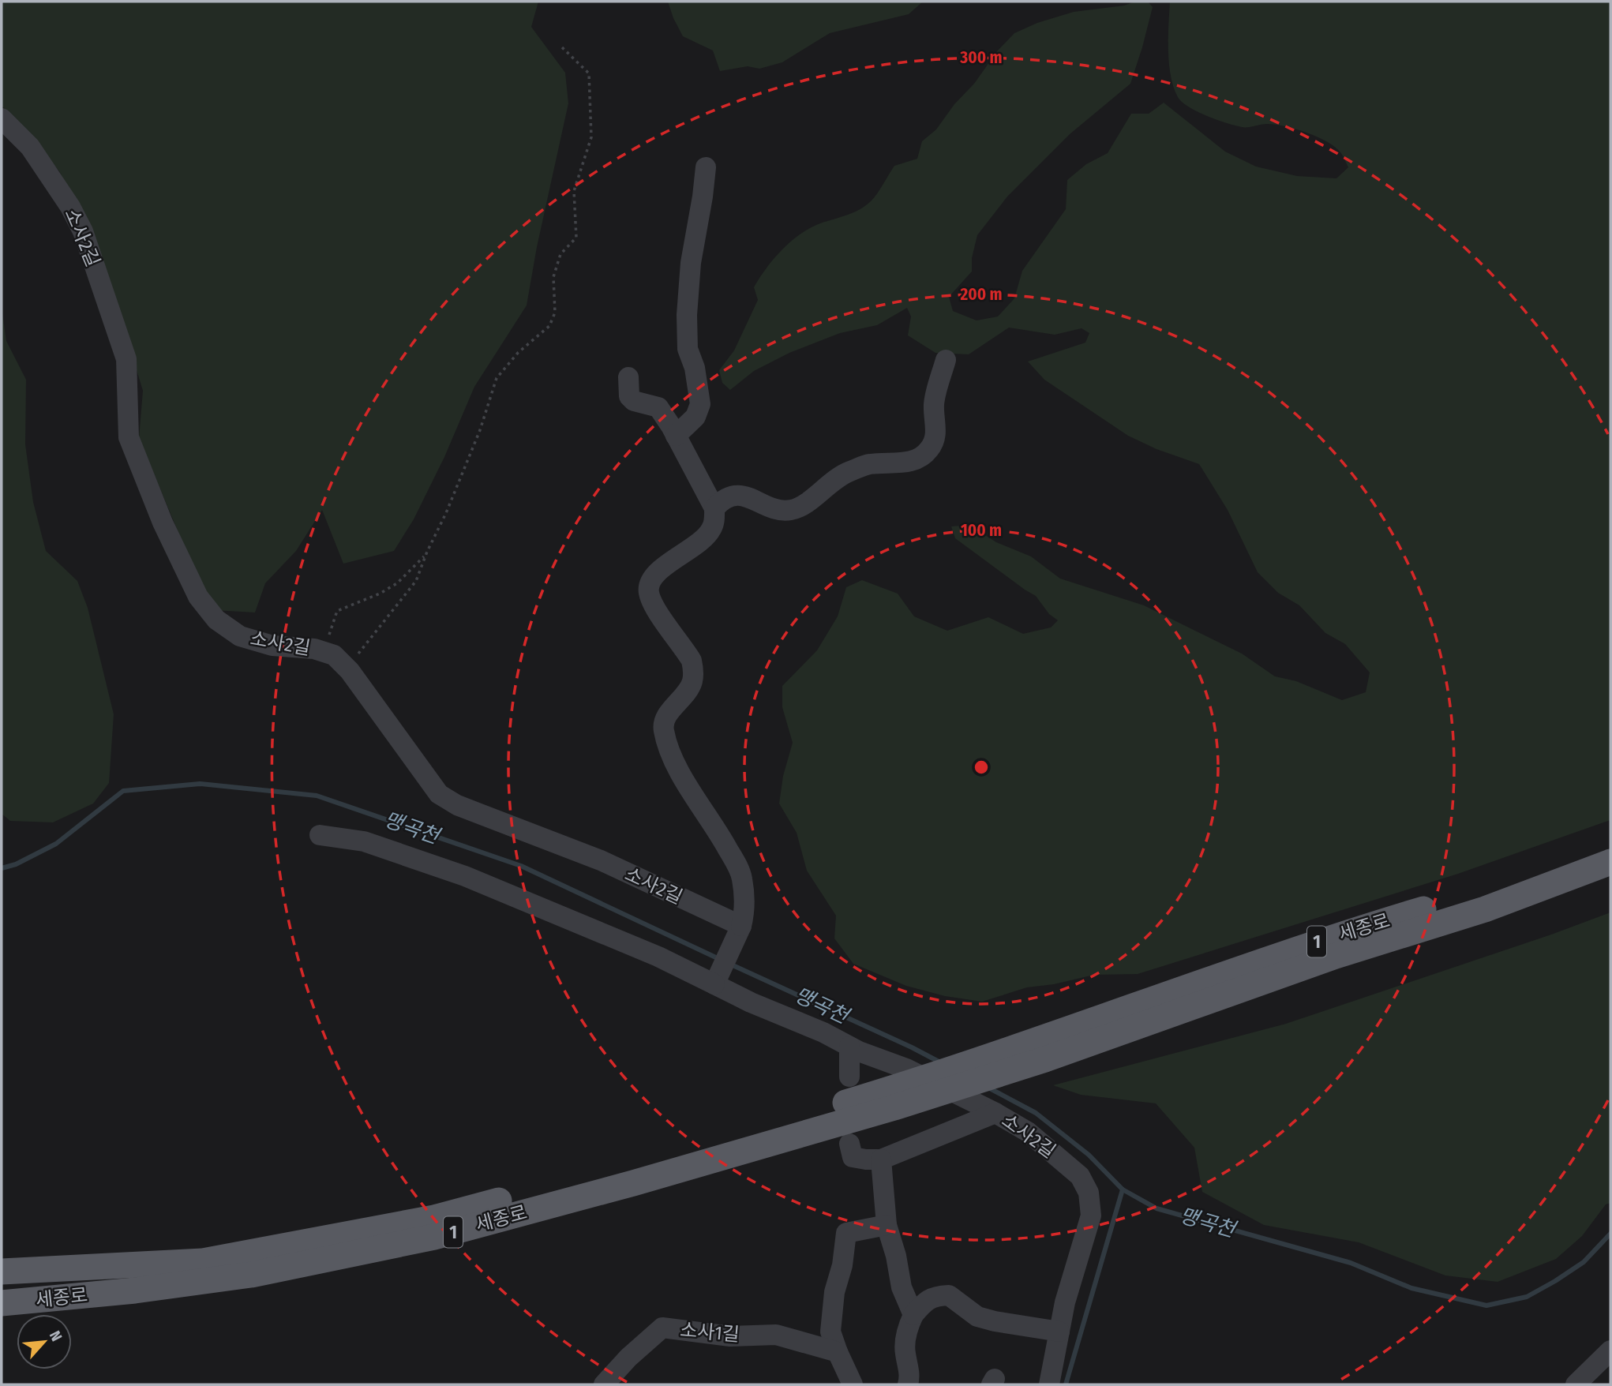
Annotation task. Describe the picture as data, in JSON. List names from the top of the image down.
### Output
{
  "streets": {
    "main road": ["세종로", "1"],
    "street": ["소사2길", "소사1길"]
  },
  "water": ["맹곡천"],
  "north": "top right",
  "rings": ["300 m", "200 m", "100 m"]
}
